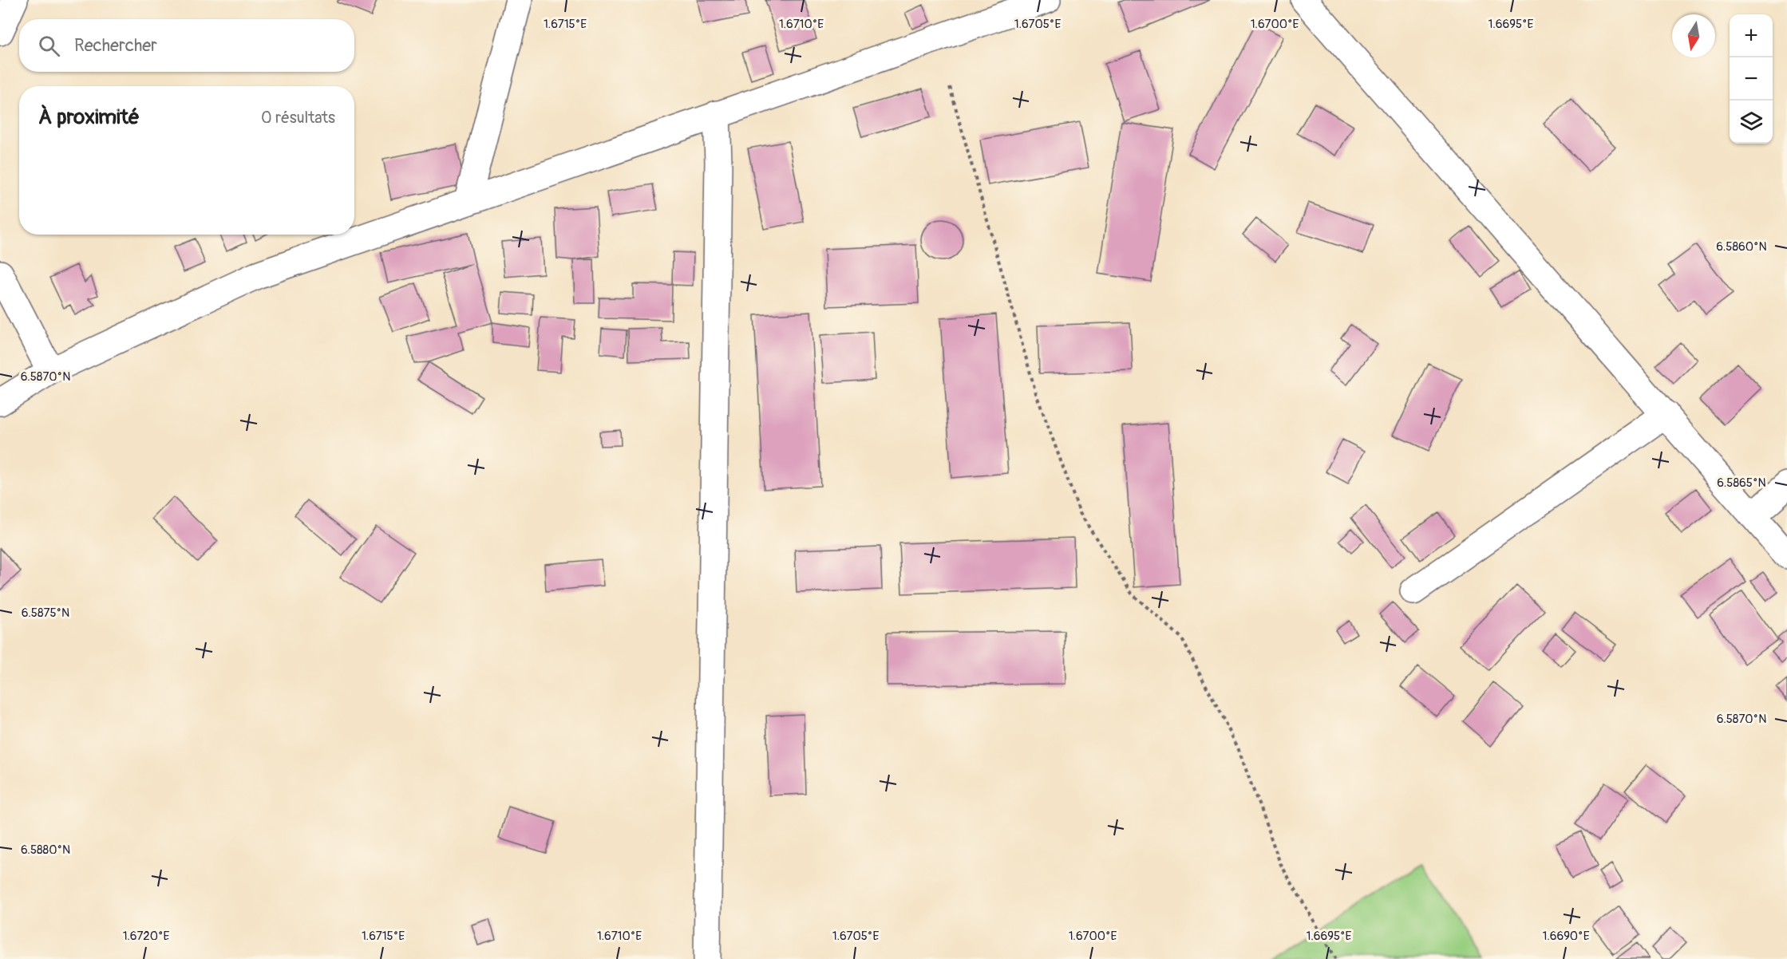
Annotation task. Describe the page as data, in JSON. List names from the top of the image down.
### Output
{
  "north": "bottom",
  "page": {
    "map_buttons": ["+", "−"],
    "search": "Rechercher",
    "heading": ["À proximité", "0 résultats"]
  },
  "coordinates": [
    "1.6695°E",
    "1.6715°E",
    "1.6710°E",
    "1.6705°E",
    "1.6700°E",
    "6.5860°N",
    "6.5870°N",
    "6.5865°N",
    "6.5875°N",
    "6.5880°N",
    "1.6720°E",
    "1.6690°E"
  ]
}
